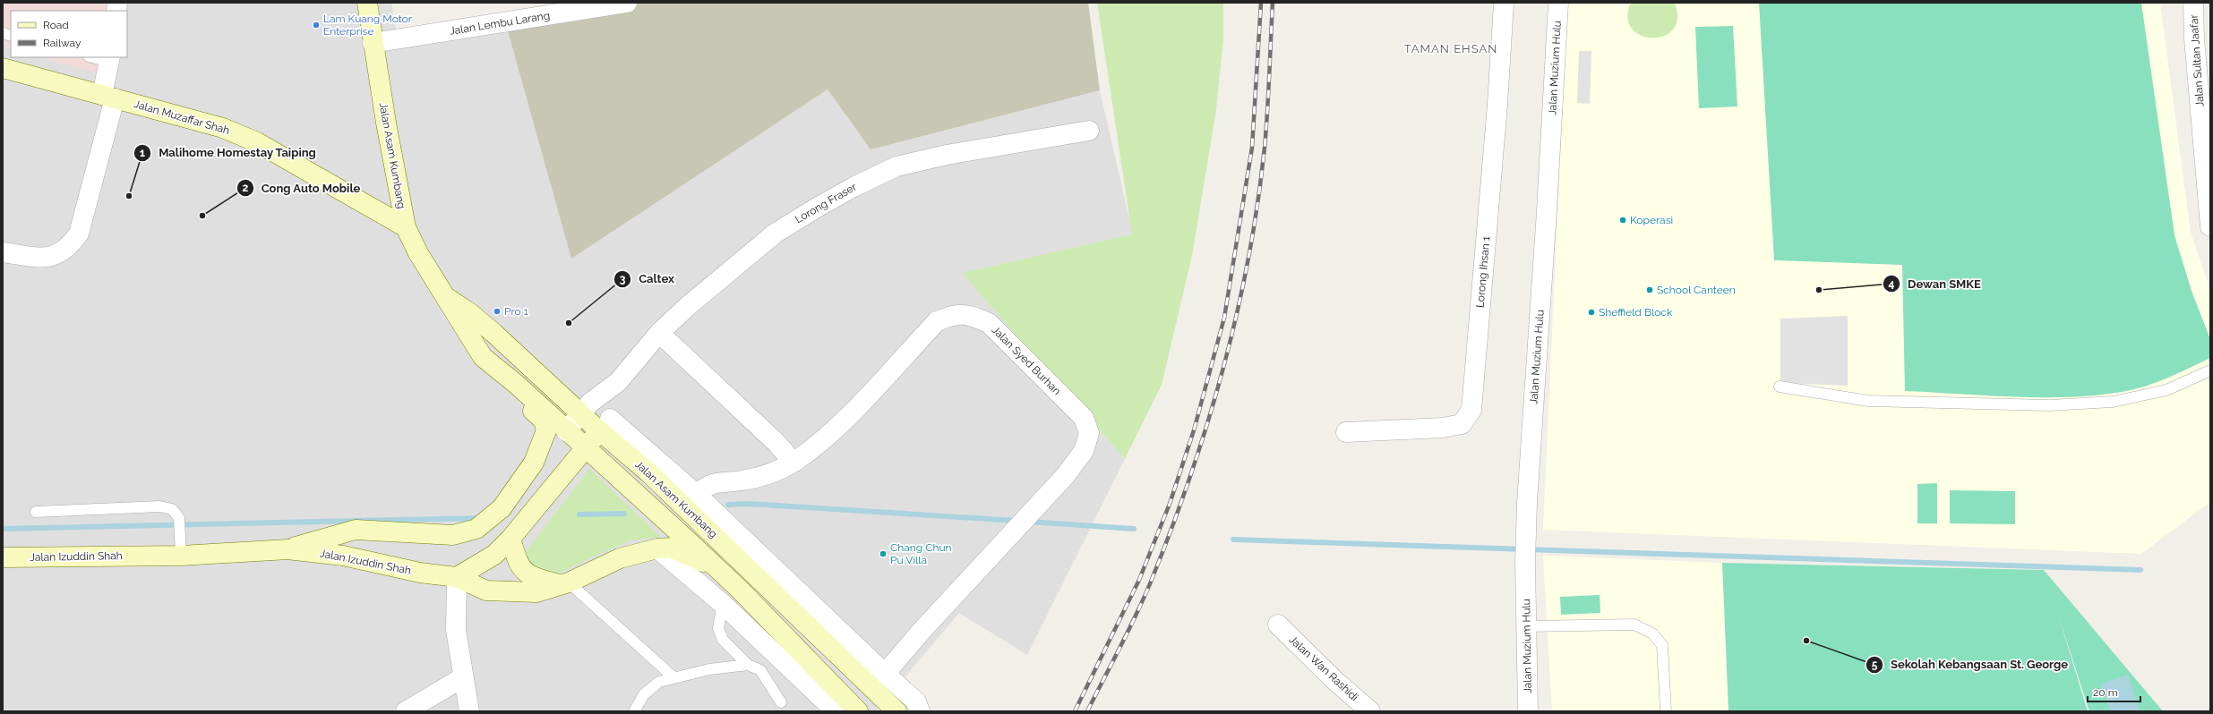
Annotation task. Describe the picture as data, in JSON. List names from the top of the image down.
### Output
{
  "streets": {
    "main road": ["Jalan Muzaffar Shah", "Jalan Asam Kumbang", "Jalan Izuddin Shah"],
    "street": [
      "Jalan Lembu Larang",
      "Jalan Sultan Jaafar",
      "Jalan Muzium Hulu",
      "Lorong Fraser",
      "Lorong Ihsan 1",
      "Jalan Syed Burhan",
      "Jalan Wan Rashidi"
    ]
  },
  "crossings": [
    ["Jalan Lembu Larang", "Jalan Asam Kumbang"],
    ["Jalan Muzaffar Shah", "Jalan Asam Kumbang"],
    ["Jalan Asam Kumbang", "Lorong Fraser"],
    ["Jalan Asam Kumbang", "Jalan Izuddin Shah"]
  ],
  "districts": ["TAMAN EHSAN"],
  "places": [
    "Lam Kuang Motor Enterprise",
    "Malihome Homestay Taiping",
    "Cong Auto Mobile",
    "Koperasi",
    "School Canteen",
    "Dewan SMKE",
    "Pro 1",
    "Sheffield Block",
    "Caltex",
    "Chang Chun Pu Villa",
    "Sekolah Kebangsaan St. George"
  ],
  "legend": ["Road", "Railway"],
  "scale_bar": "20 m"
}
